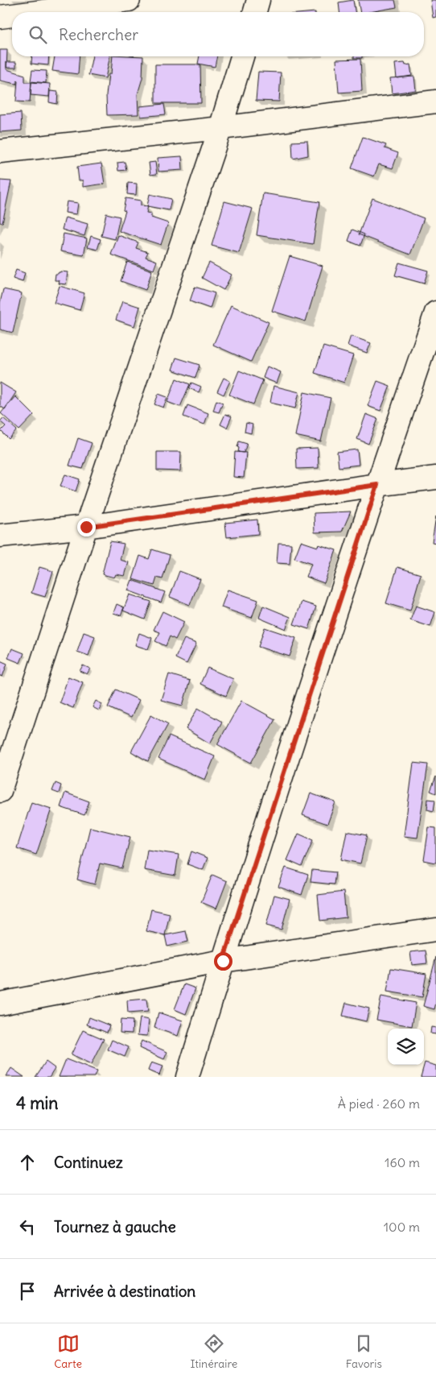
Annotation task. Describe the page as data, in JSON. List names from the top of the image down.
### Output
{
  "page": {
    "search": "Rechercher",
    "heading": ["4 min", "À pied · 260 m"],
    "list": [
      ["Continuez", "160 m"],
      ["Tournez à gauche", "100 m"],
      "Arrivée à destination"
    ],
    "nav": ["Carte", "Itinéraire", "Favoris"]
  }
}
